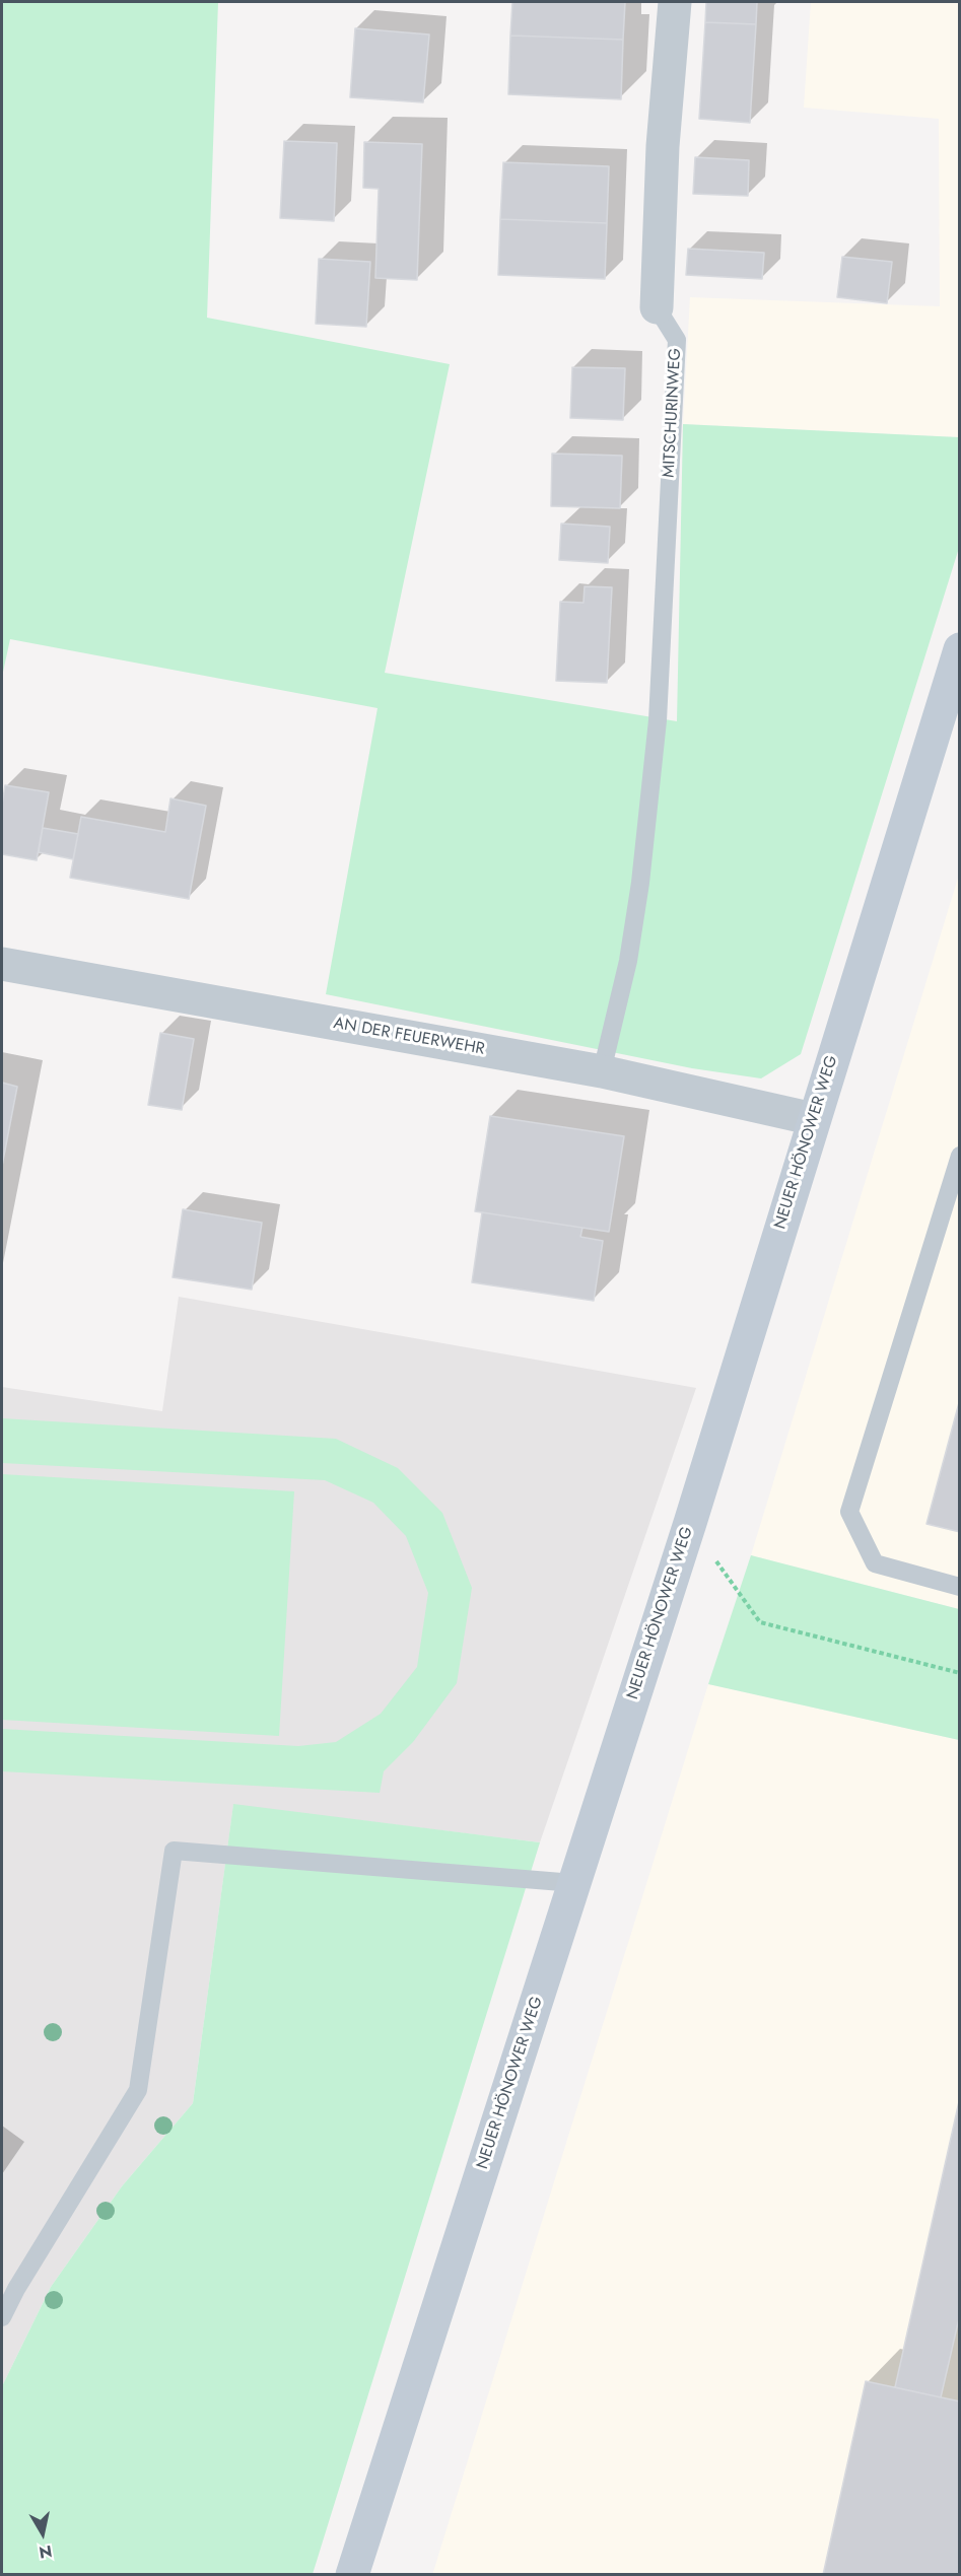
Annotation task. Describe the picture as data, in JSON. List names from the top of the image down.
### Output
{
  "streets": {
    "main road": ["NEUER HÖNOWER WEG"],
    "street": ["MITSCHURINWEG", "AN DER FEUERWEHR"]
  },
  "crossings": [
    ["MITSCHURINWEG", "AN DER FEUERWEHR"],
    ["AN DER FEUERWEHR", "NEUER HÖNOWER WEG"]
  ],
  "north": "bottom"
}
